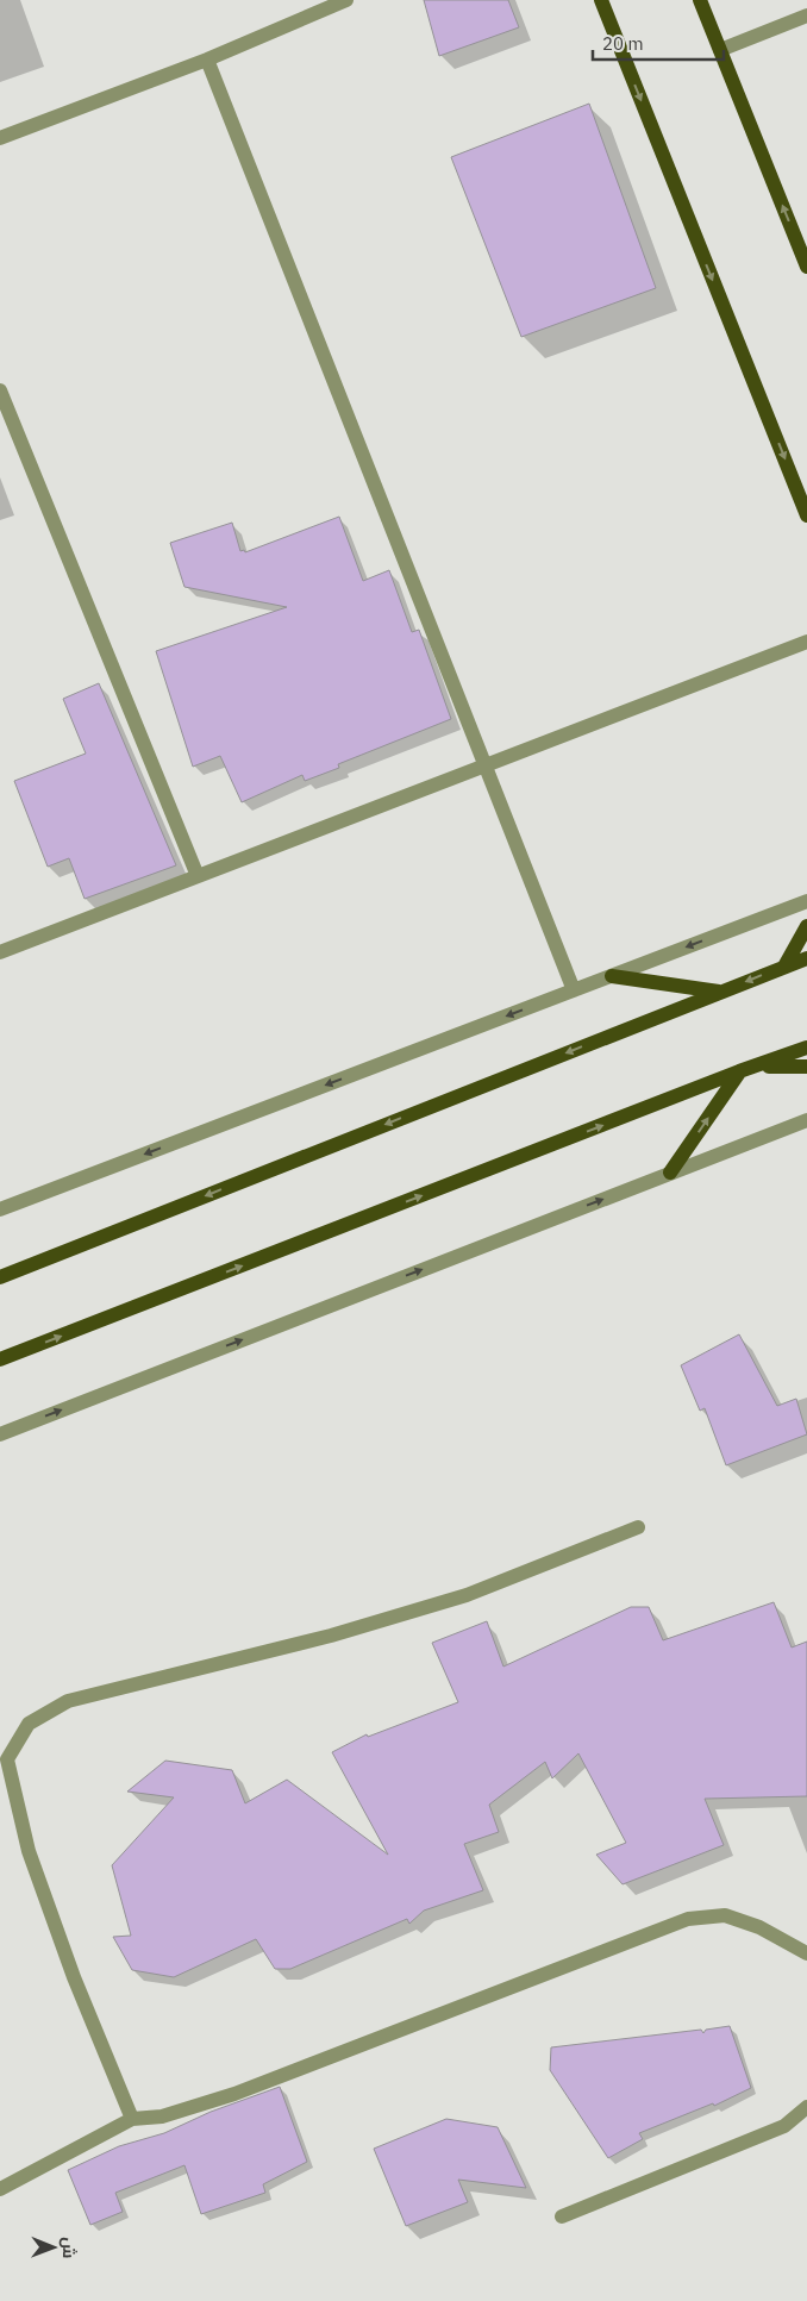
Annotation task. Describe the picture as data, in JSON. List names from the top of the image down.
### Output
{
  "scale_bar": "20 m",
  "north": "right"
}
